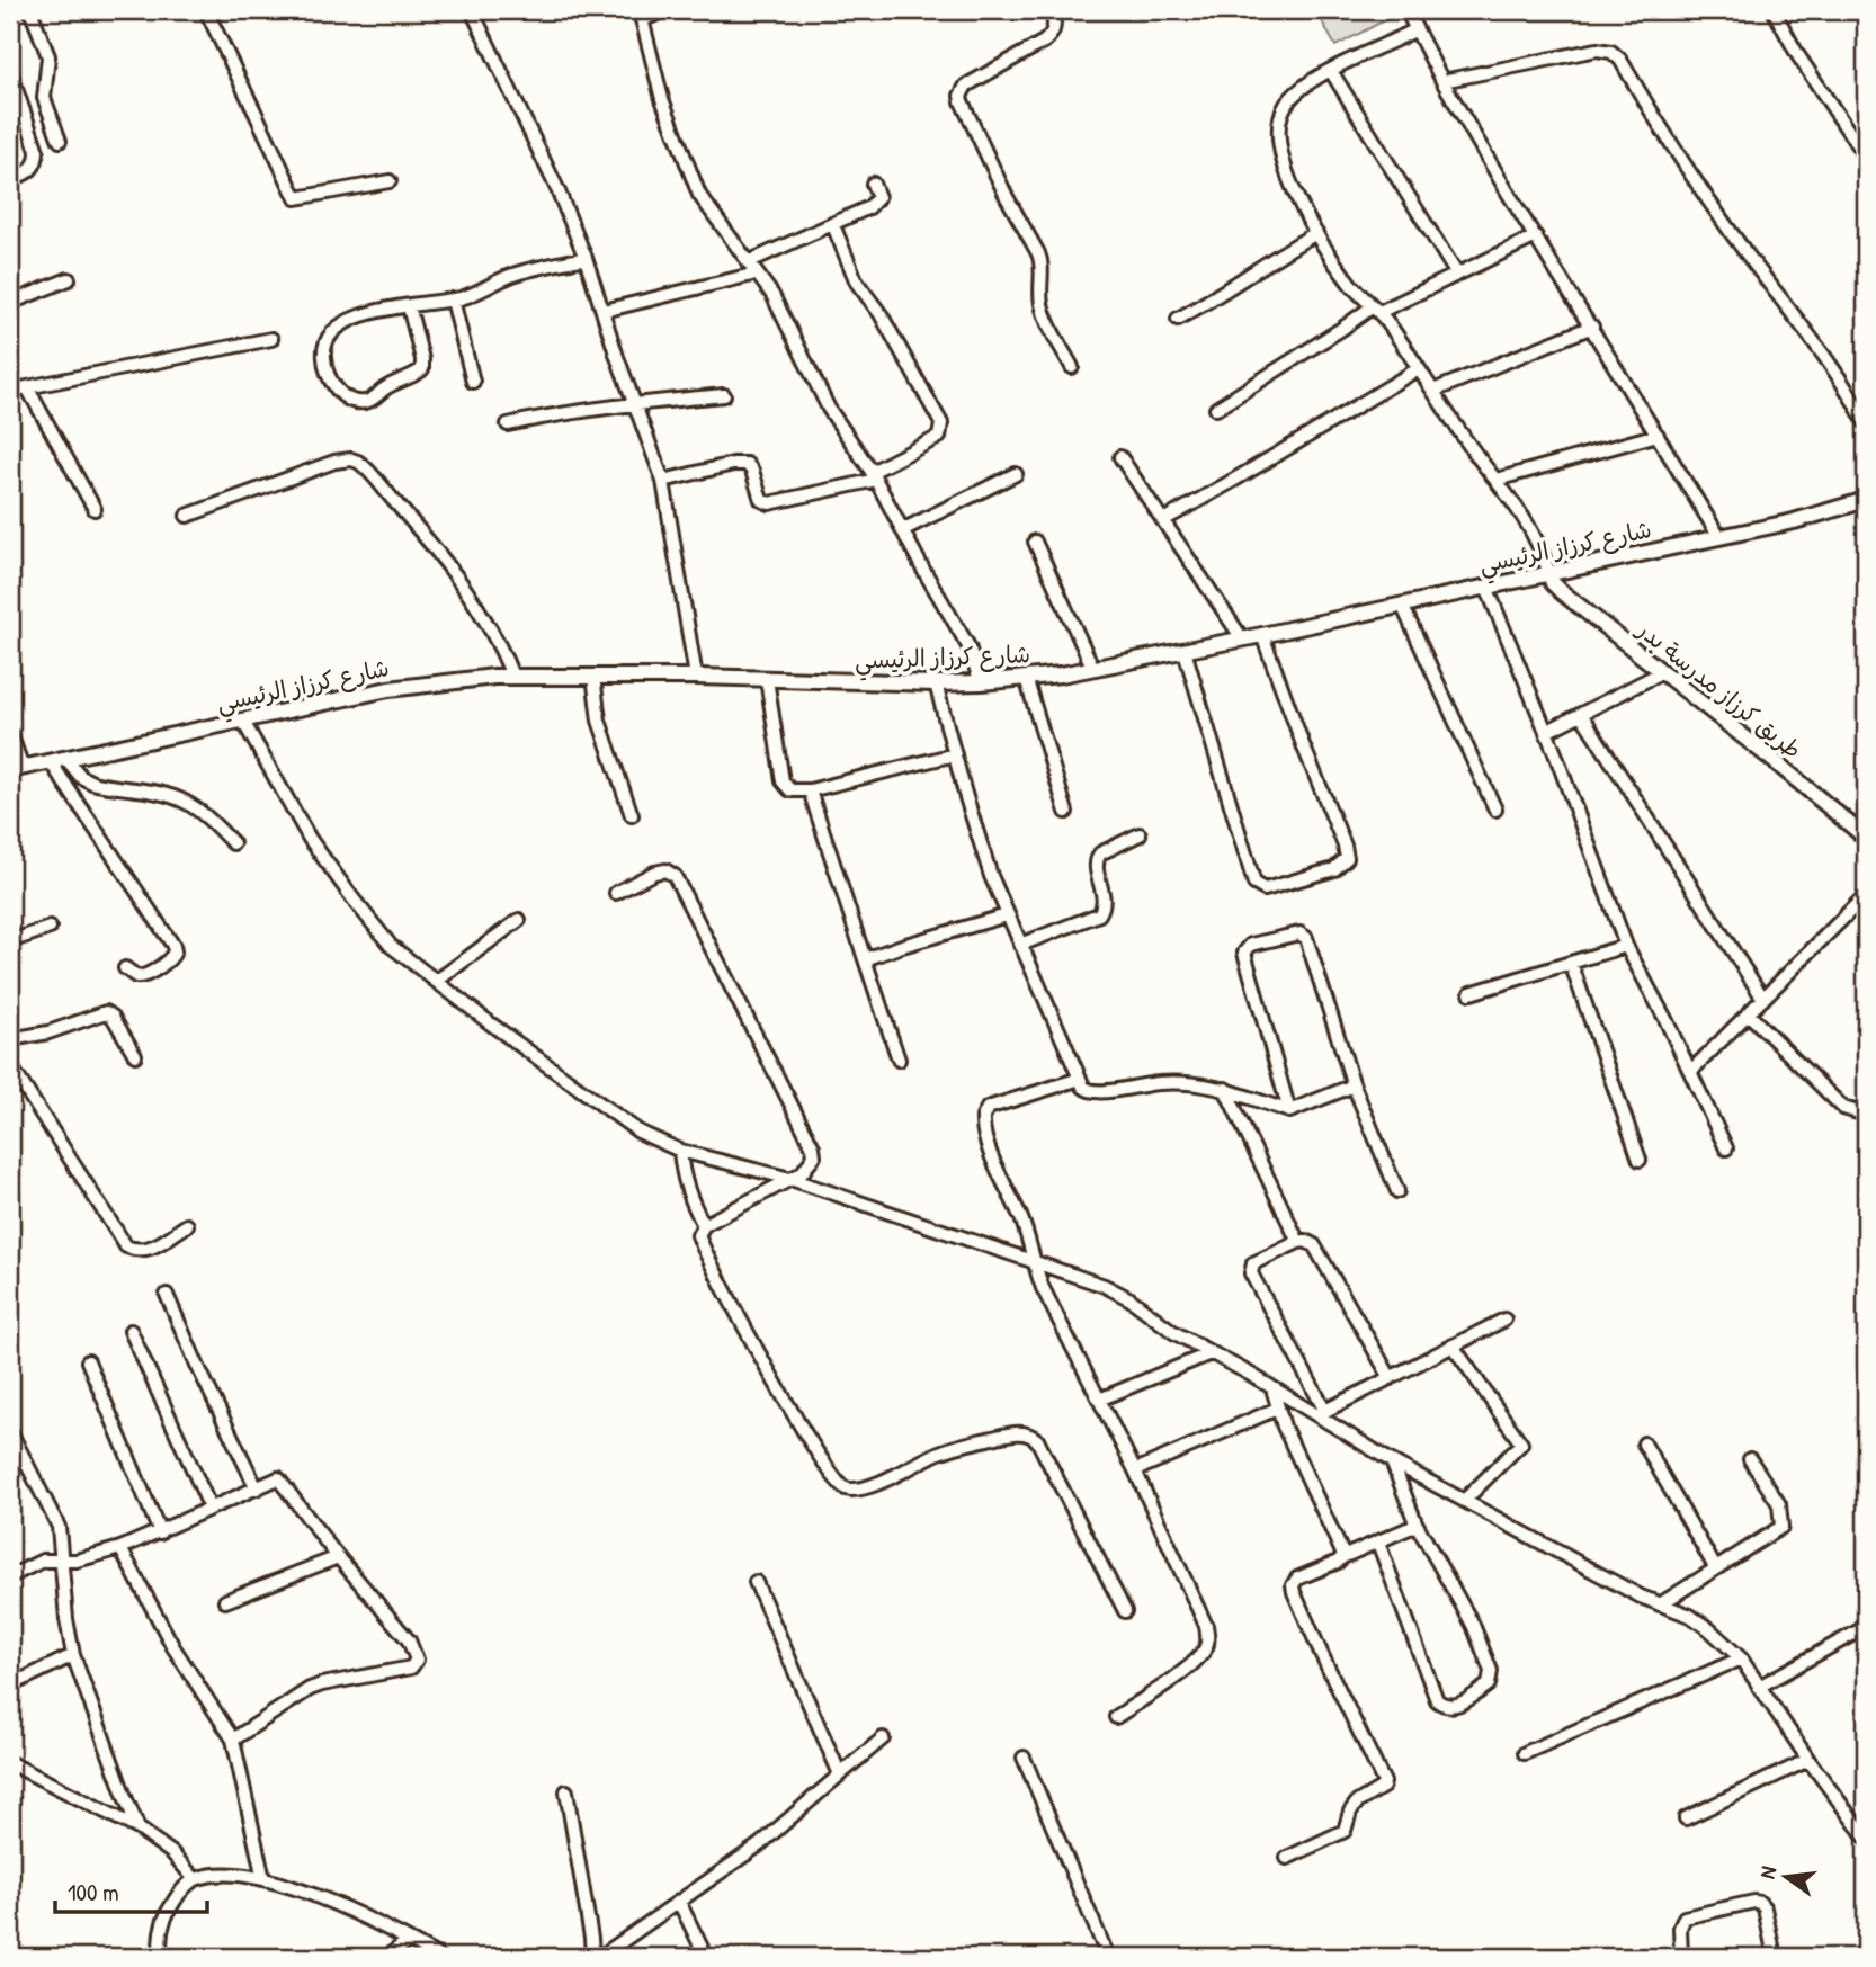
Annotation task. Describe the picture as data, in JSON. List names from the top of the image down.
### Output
{
  "streets": {
    "street": ["شارع كرزاز الرئيسي", "طريق كرزاز مدرسة بدر"]
  },
  "crossings": [
    ["شارع كرزاز الرئيسي", "طريق كرزاز مدرسة بدر"]
  ],
  "scale_bar": "100 m",
  "north": "left"
}
